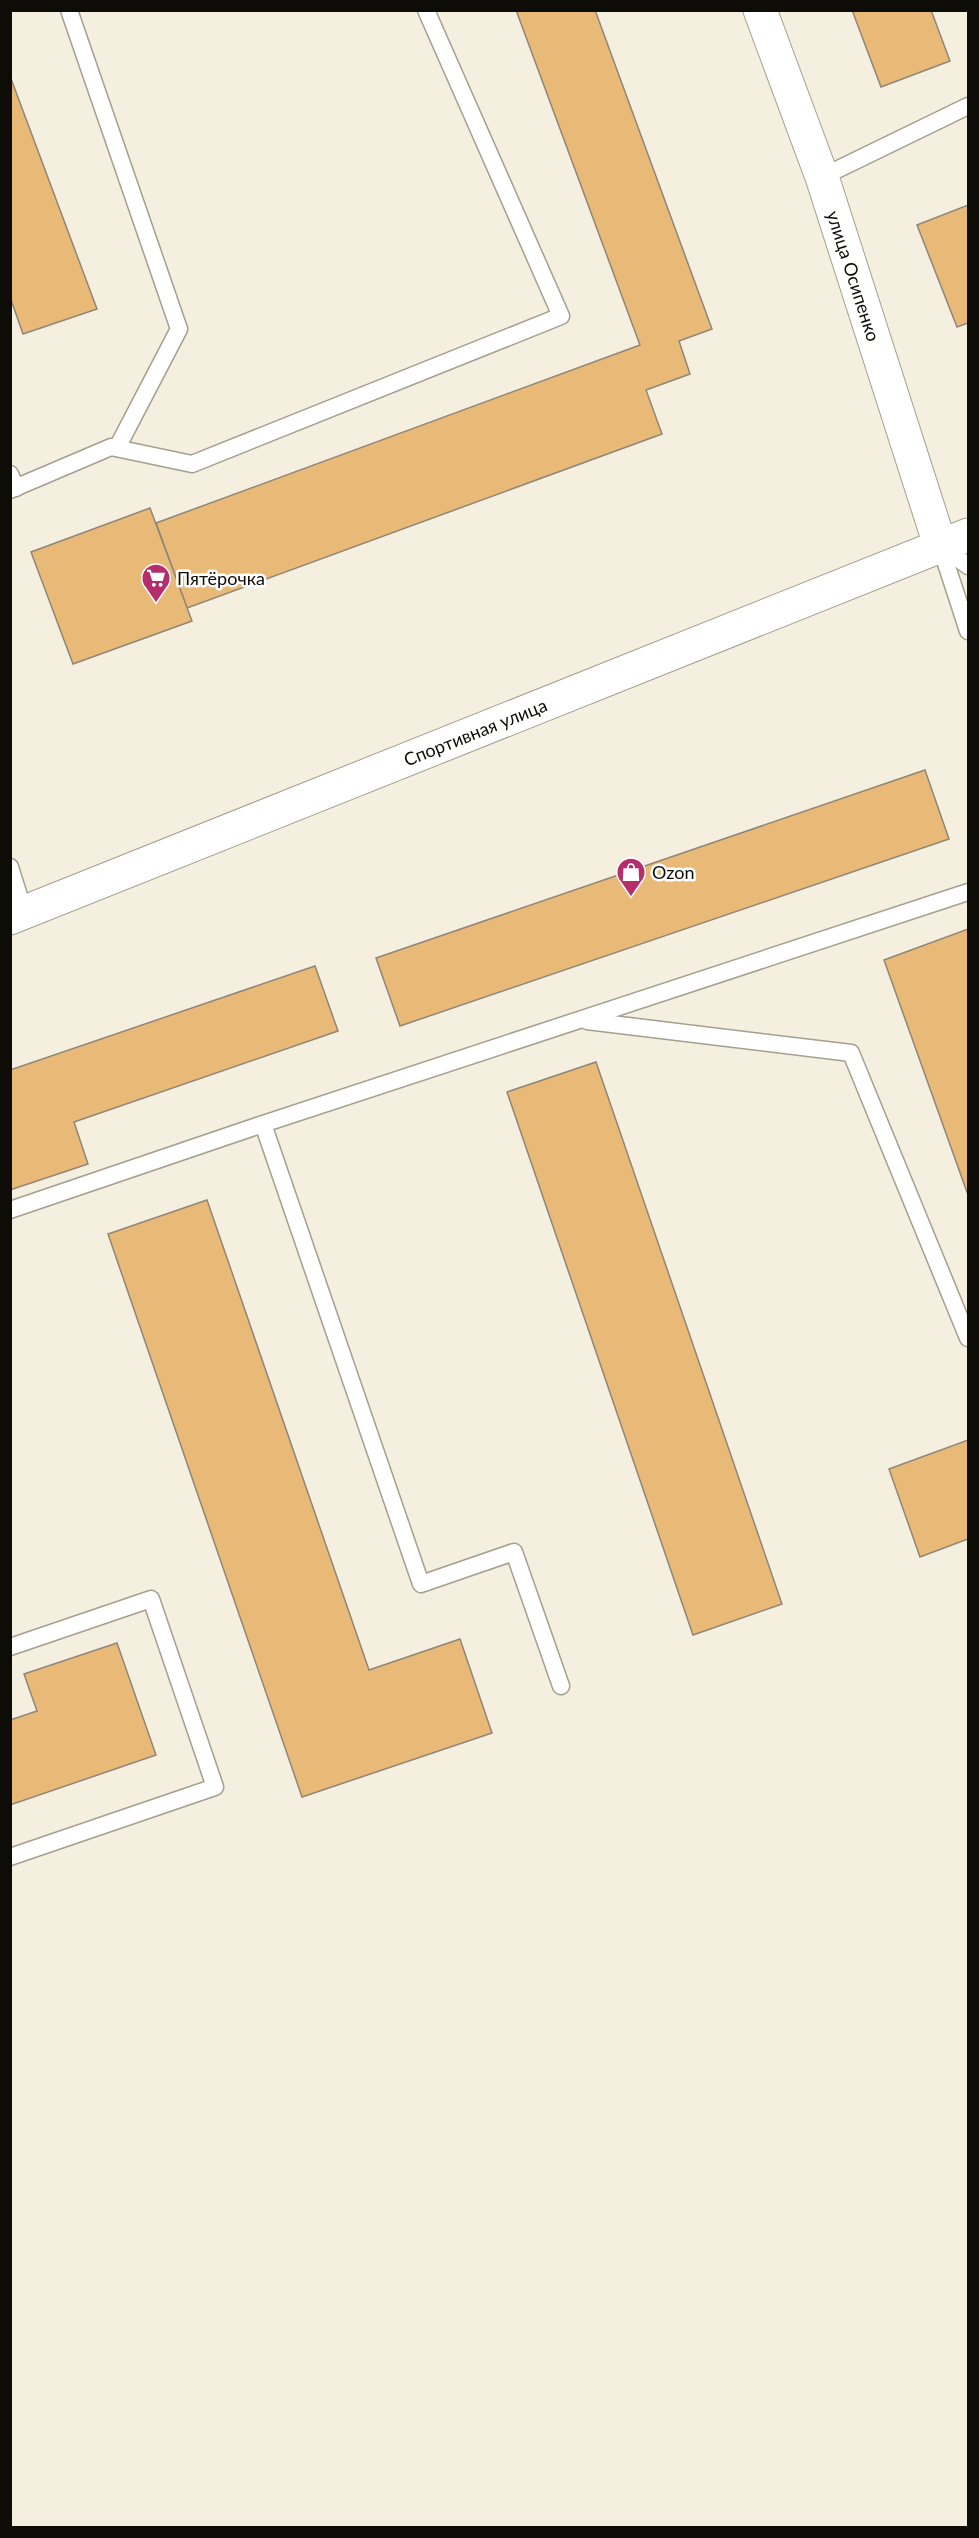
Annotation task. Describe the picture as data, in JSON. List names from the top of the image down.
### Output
{
  "streets": {
    "street": ["улица Осипенко", "Спортивная улица"]
  },
  "crossings": [
    ["улица Осипенко", "Спортивная улица"]
  ],
  "places": {
    "supermarket": ["Пятёрочка"],
    "shop": ["Ozon"]
  }
}
